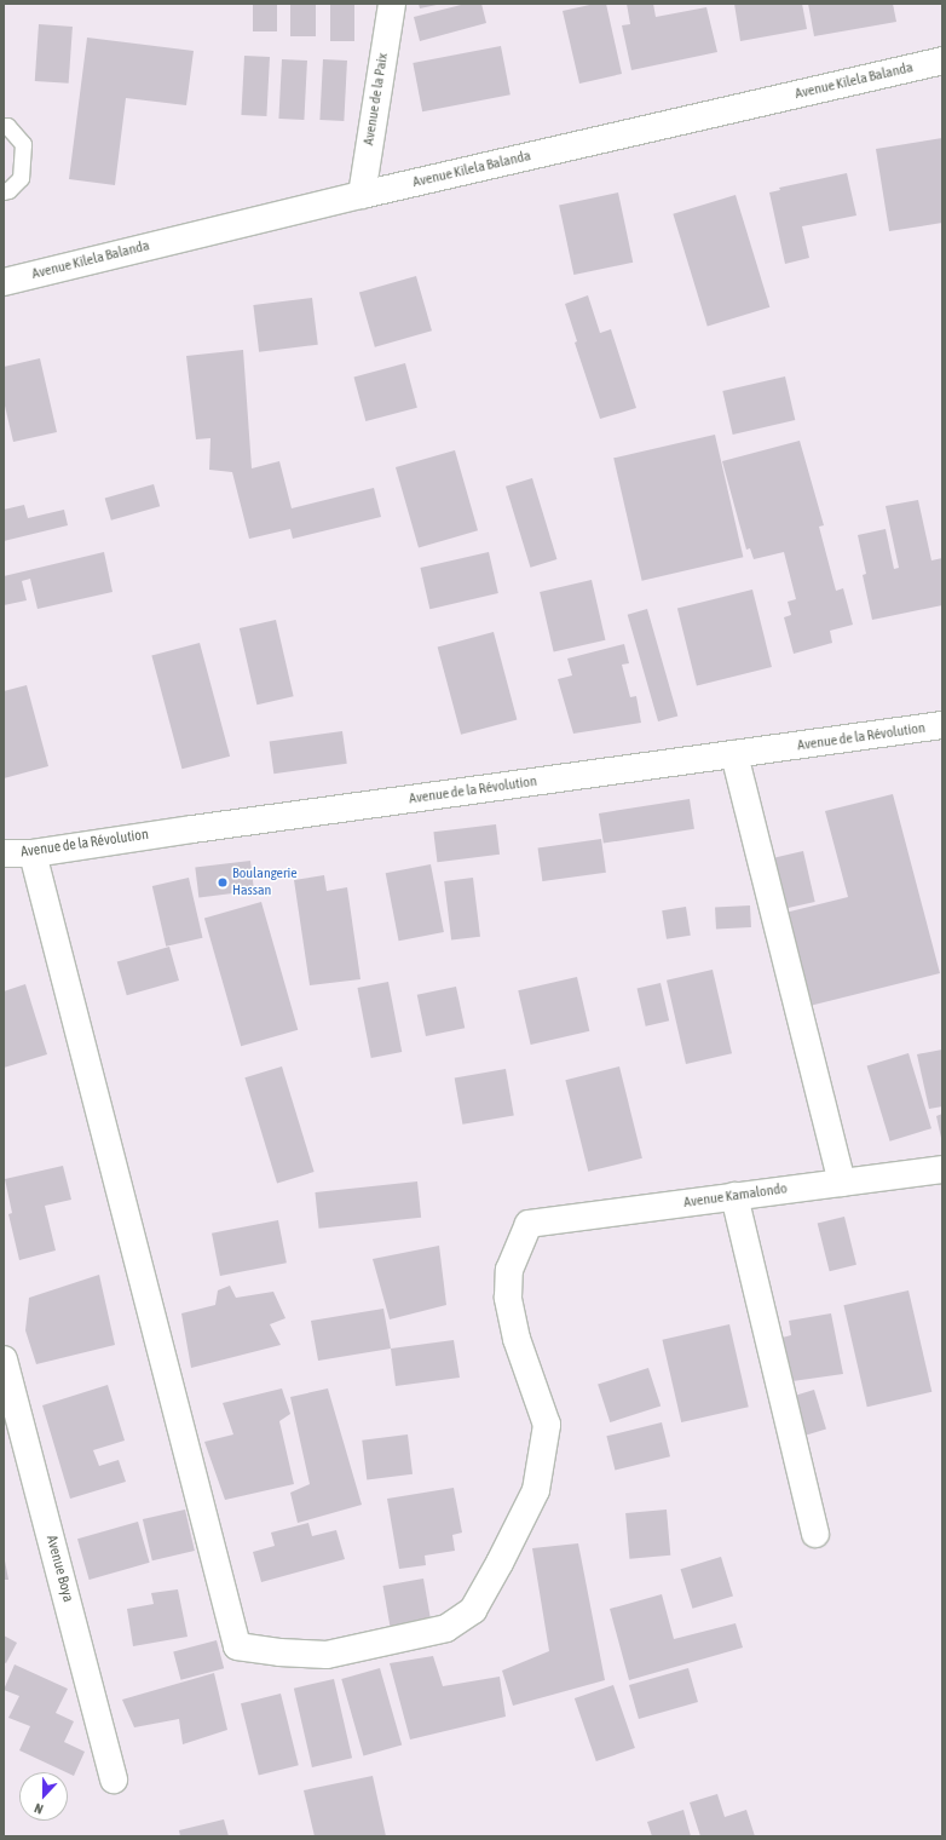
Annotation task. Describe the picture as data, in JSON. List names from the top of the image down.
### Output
{
  "streets": {
    "street": [
      "Avenue Kilela Balanda",
      "Avenue de la Paix",
      "Avenue de la Révolution",
      "Avenue Kamalondo",
      "Avenue Boya"
    ]
  },
  "crossings": [
    ["Avenue Kilela Balanda", "Avenue de la Paix"],
    ["Avenue de la Révolution", "Avenue Kamalondo"]
  ],
  "places": ["Boulangerie Hassan"],
  "north": "bottom"
}
